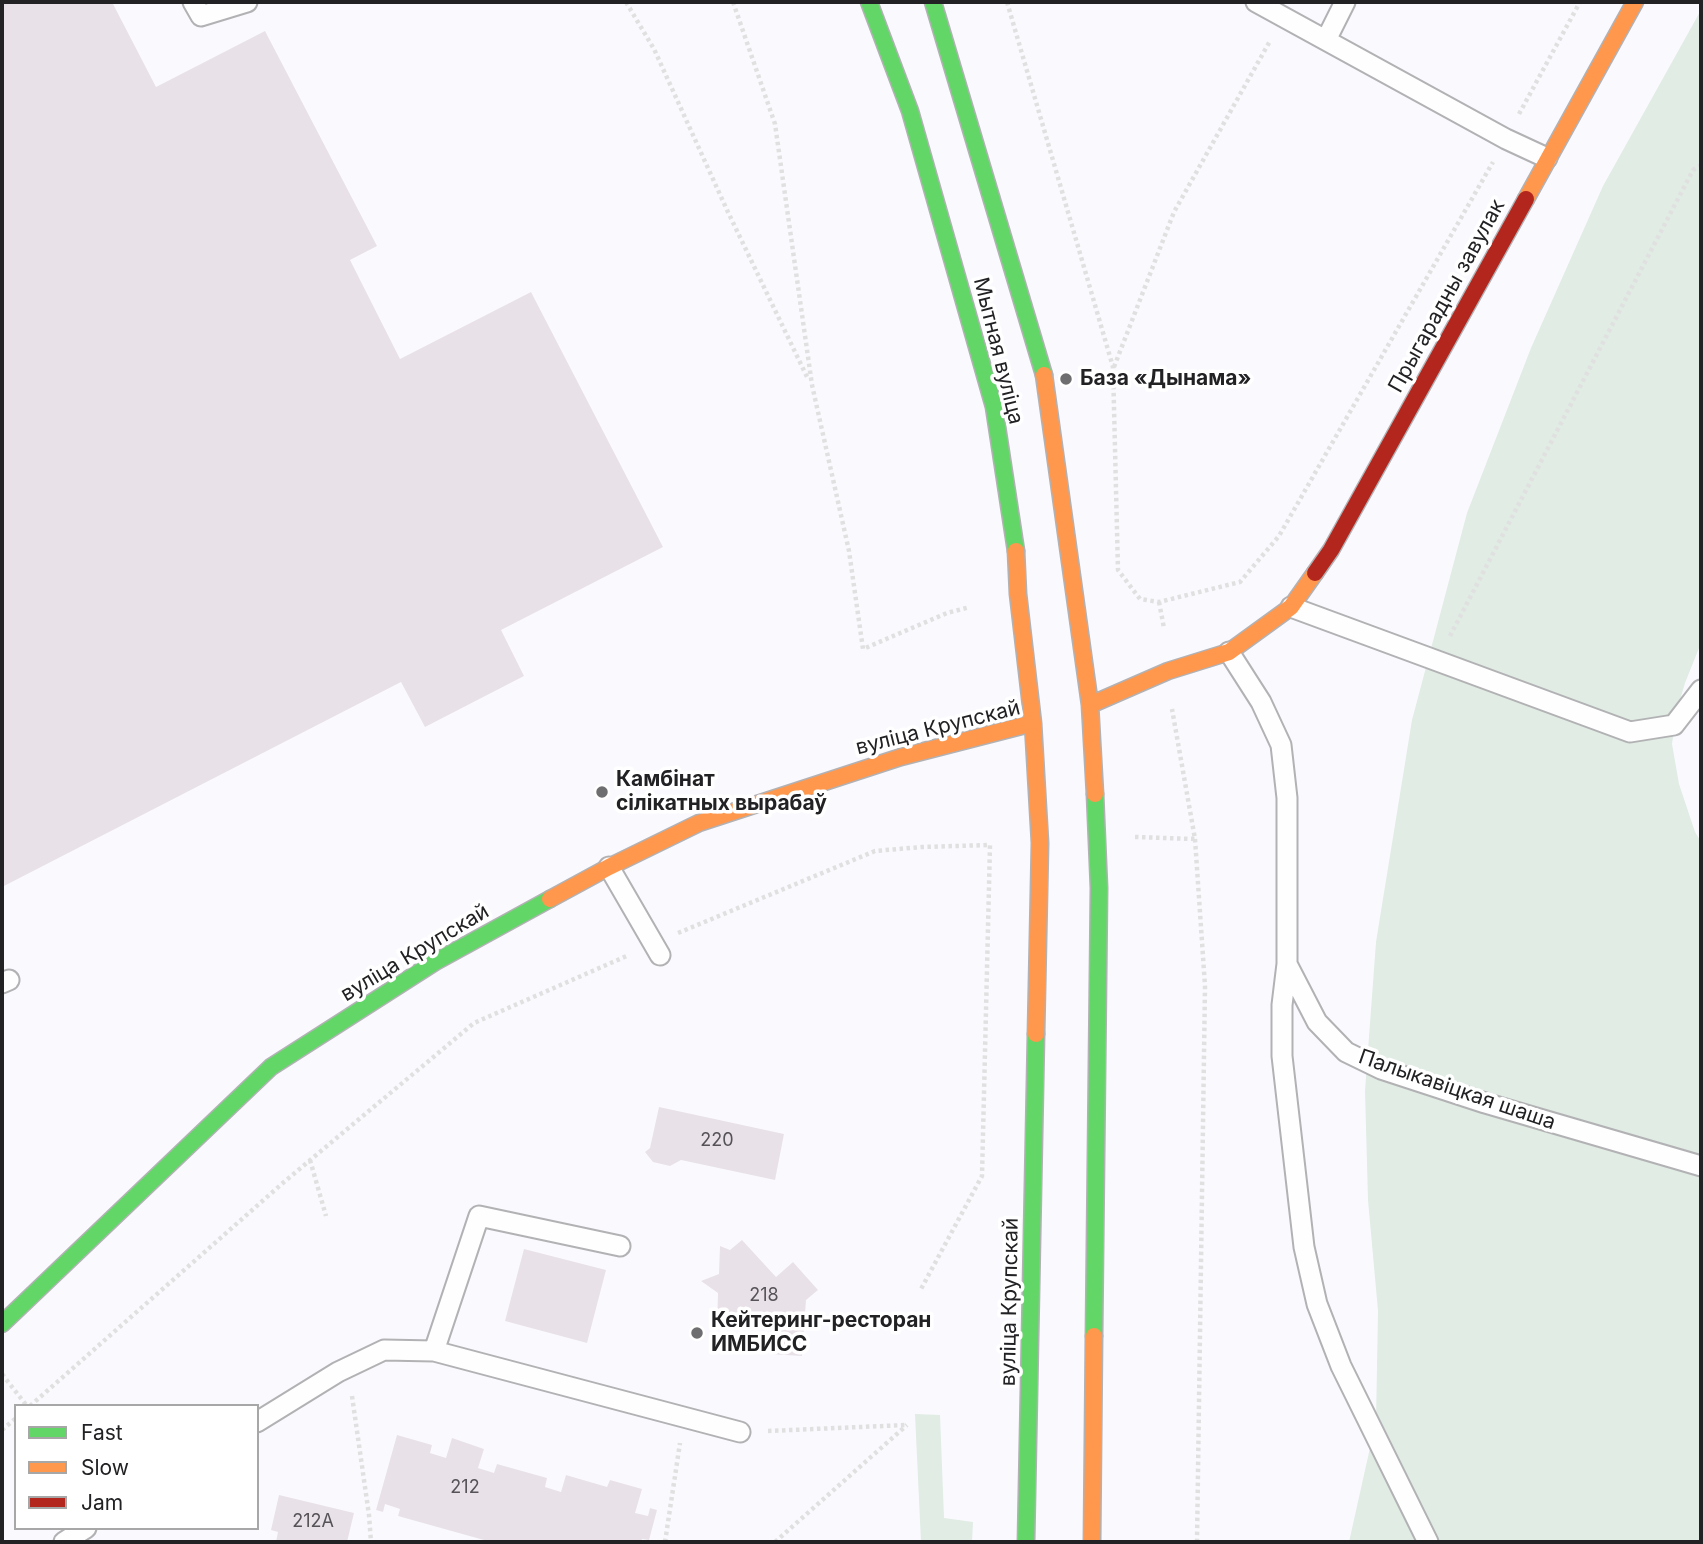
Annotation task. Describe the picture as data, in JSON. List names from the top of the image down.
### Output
{
  "streets": {
    "main road": ["Прыгарадны завулак", "Мытная вуліца", "вуліца Крупскай"],
    "lane": ["Палыкавіцкая шаша"]
  },
  "crossings": [
    ["Прыгарадны завулак", "Мытная вуліца"],
    ["Прыгарадны завулак", "Палыкавіцкая шаша"],
    ["Мытная вуліца", "вуліца Крупскай"]
  ],
  "places": ["База «Дынама»", "Камбінат сілікатных вырабаў", "Кейтеринг-ресторан ИМБИСС"],
  "house_numbers": [
    "220",
    "218",
    "212",
    "212А"
  ],
  "legend": ["Fast", "Slow", "Jam"]
}
